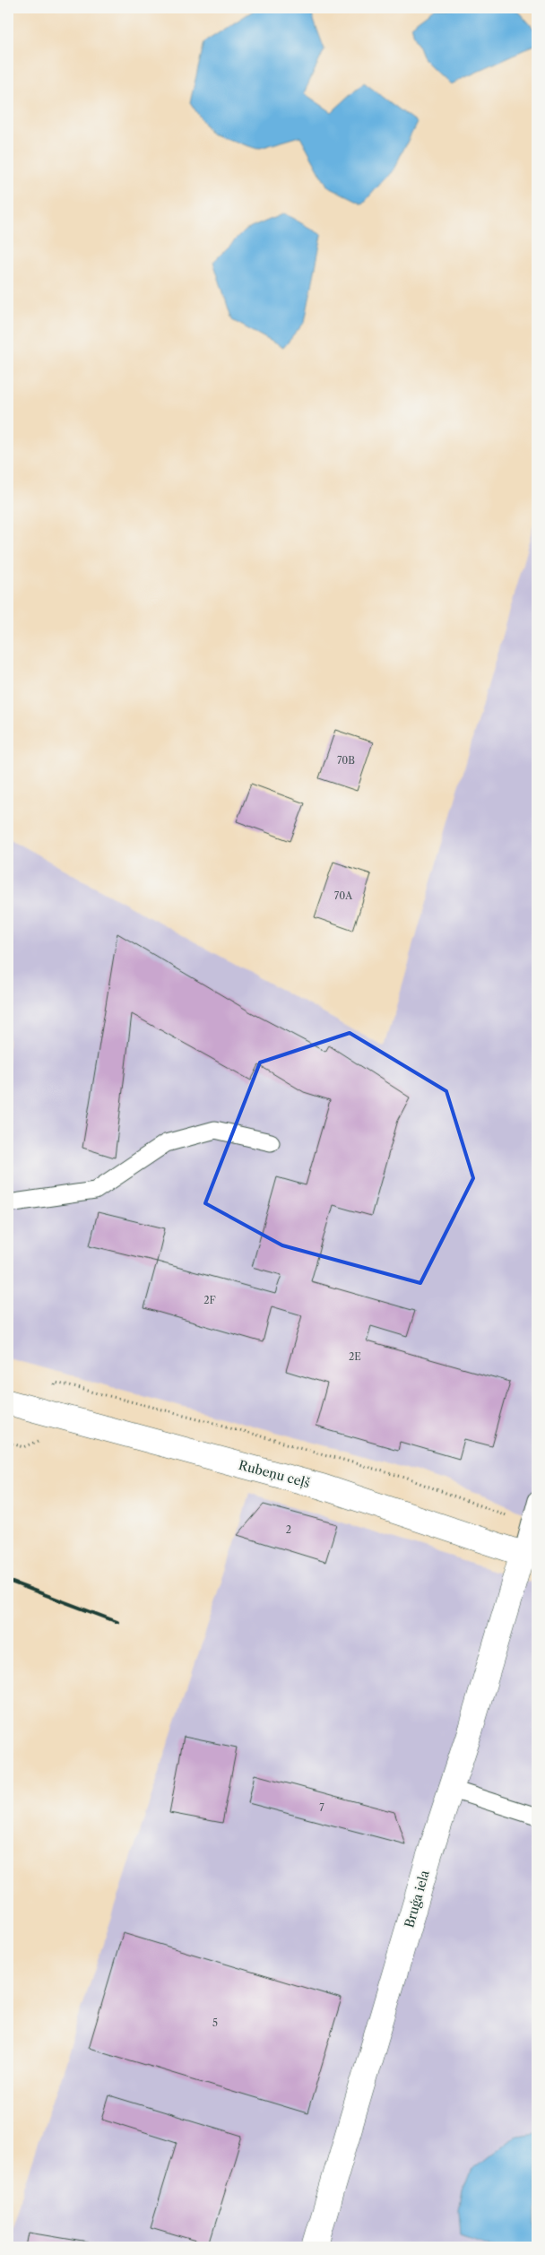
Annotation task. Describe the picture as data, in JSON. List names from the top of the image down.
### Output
{
  "streets": {
    "street": ["Rubeņu ceļš", "Bruģa iela"]
  },
  "crossings": [
    ["Rubeņu ceļš", "Bruģa iela"]
  ],
  "house_numbers": [
    "70B",
    "70A",
    "2F",
    "2E",
    "2",
    "7",
    "5"
  ]
}
